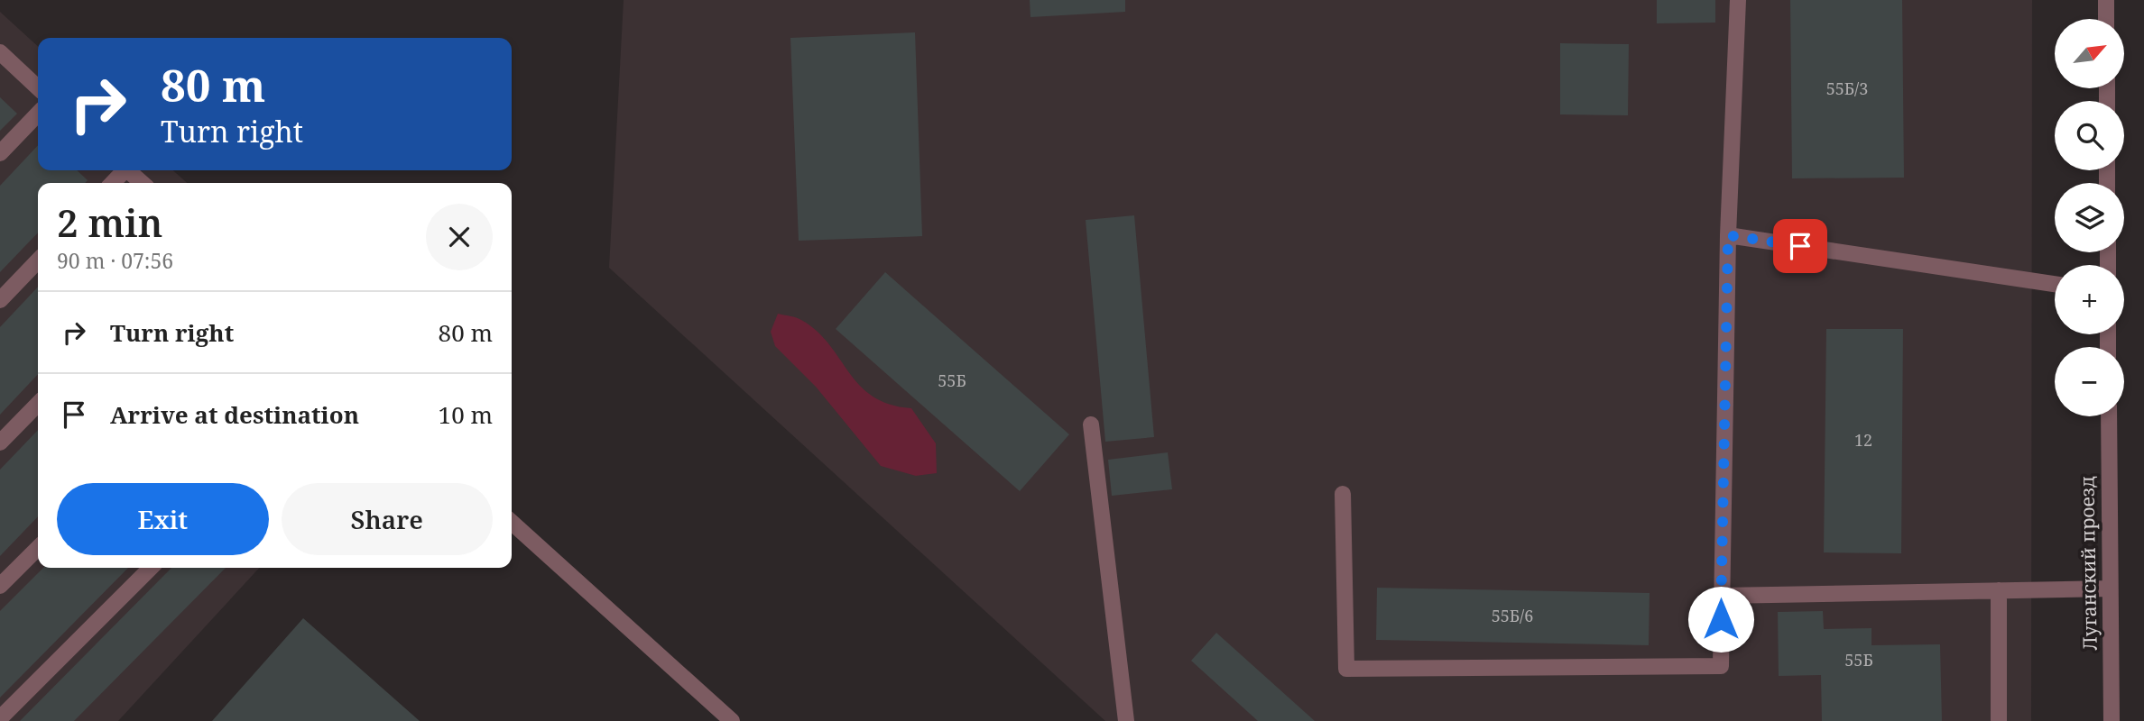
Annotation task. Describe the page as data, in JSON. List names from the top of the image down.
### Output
{
  "streets": {
    "street": ["Луганский проезд"]
  },
  "house_numbers": [
    "55Б/3",
    "55Б",
    "12",
    "55Б/6",
    "55Б"
  ],
  "north": "top right",
  "page": {
    "map_buttons": ["+", "−"],
    "turn": ["80 m", "Turn right"],
    "heading": ["2 min", "90 m · 07:56"],
    "list": [
      {
        "name": "Turn right",
        "value": "80 m"
      },
      {
        "name": "Arrive at destination",
        "value": "10 m"
      }
    ],
    "buttons": ["Exit", "Share"]
  }
}
